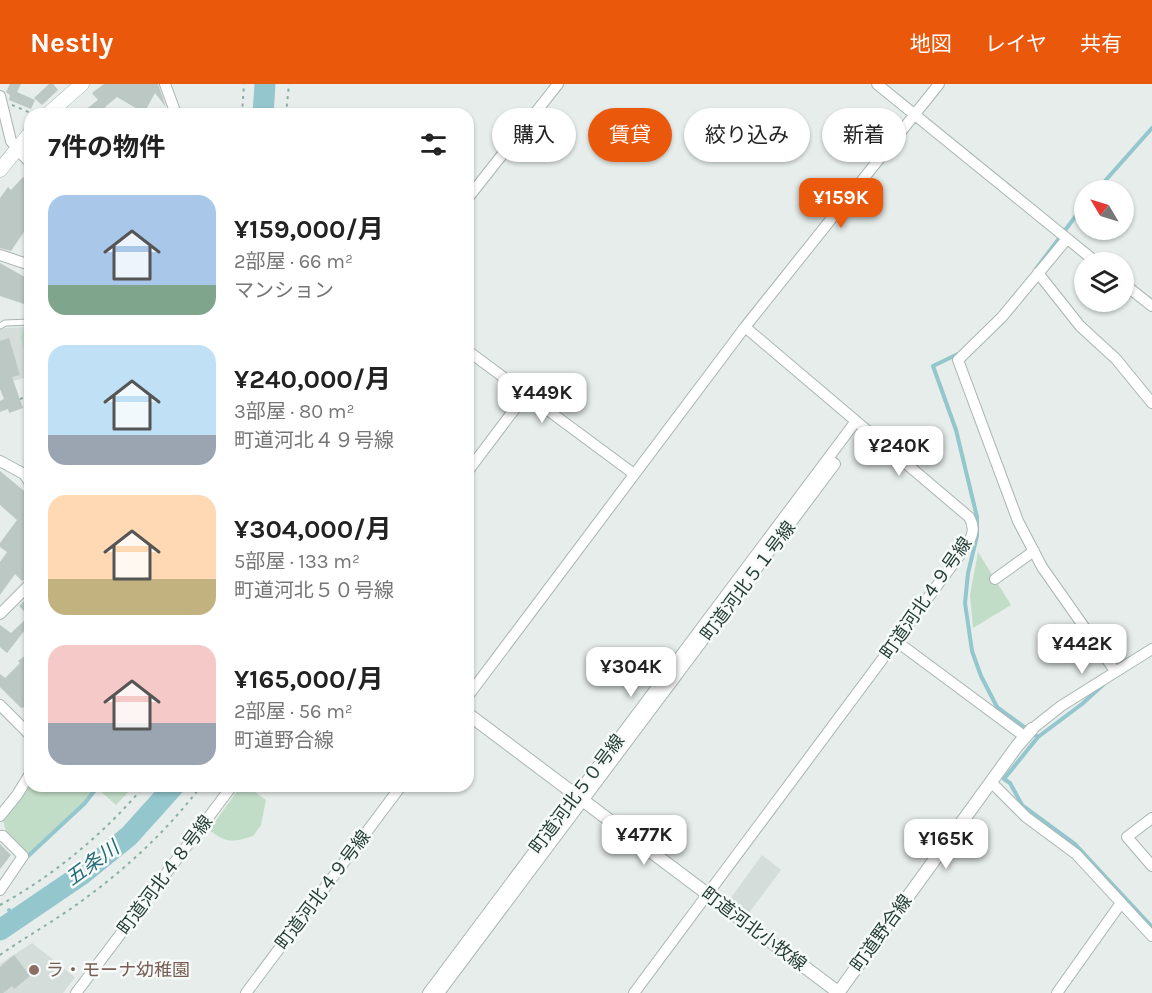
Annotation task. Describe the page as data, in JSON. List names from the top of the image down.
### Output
{
  "streets": {
    "street": [
      "町道河北４９号線",
      "町道河北５０号線",
      "町道河北４８号線",
      "町道河北小牧線",
      "町道野合線"
    ]
  },
  "crossings": [
    ["町道河北４９号線", "町道河北５０号線"],
    ["町道河北４９号線", "町道河北小牧線"],
    ["町道河北５０号線", "町道河北小牧線"],
    ["町道河北小牧線", "町道野合線"]
  ],
  "water": ["五条川"],
  "places": ["ラ・モーナ幼稚園"],
  "north": "top left",
  "page": {
    "header": "Nestly",
    "nav": ["地図", "レイヤ", "共有"],
    "chip": [
      "購入",
      "賃貸",
      "絞り込み",
      "新着"
    ],
    "heading": "7件の物件",
    "price": [
      "¥159K",
      "¥449K",
      "¥240K",
      "¥442K",
      "¥304K",
      "¥477K",
      "¥165K"
    ],
    "list": [
      {
        "name": "¥159,000/月",
        "note": "2部屋 · 66 m² · マンション"
      },
      {
        "name": "¥240,000/月",
        "note": "3部屋 · 80 m² · 町道河北４９号線"
      },
      {
        "name": "¥304,000/月",
        "note": "5部屋 · 133 m² · 町道河北５０号線"
      },
      {
        "name": "¥165,000/月",
        "note": "2部屋 · 56 m² · 町道野合線"
      }
    ]
  }
}
